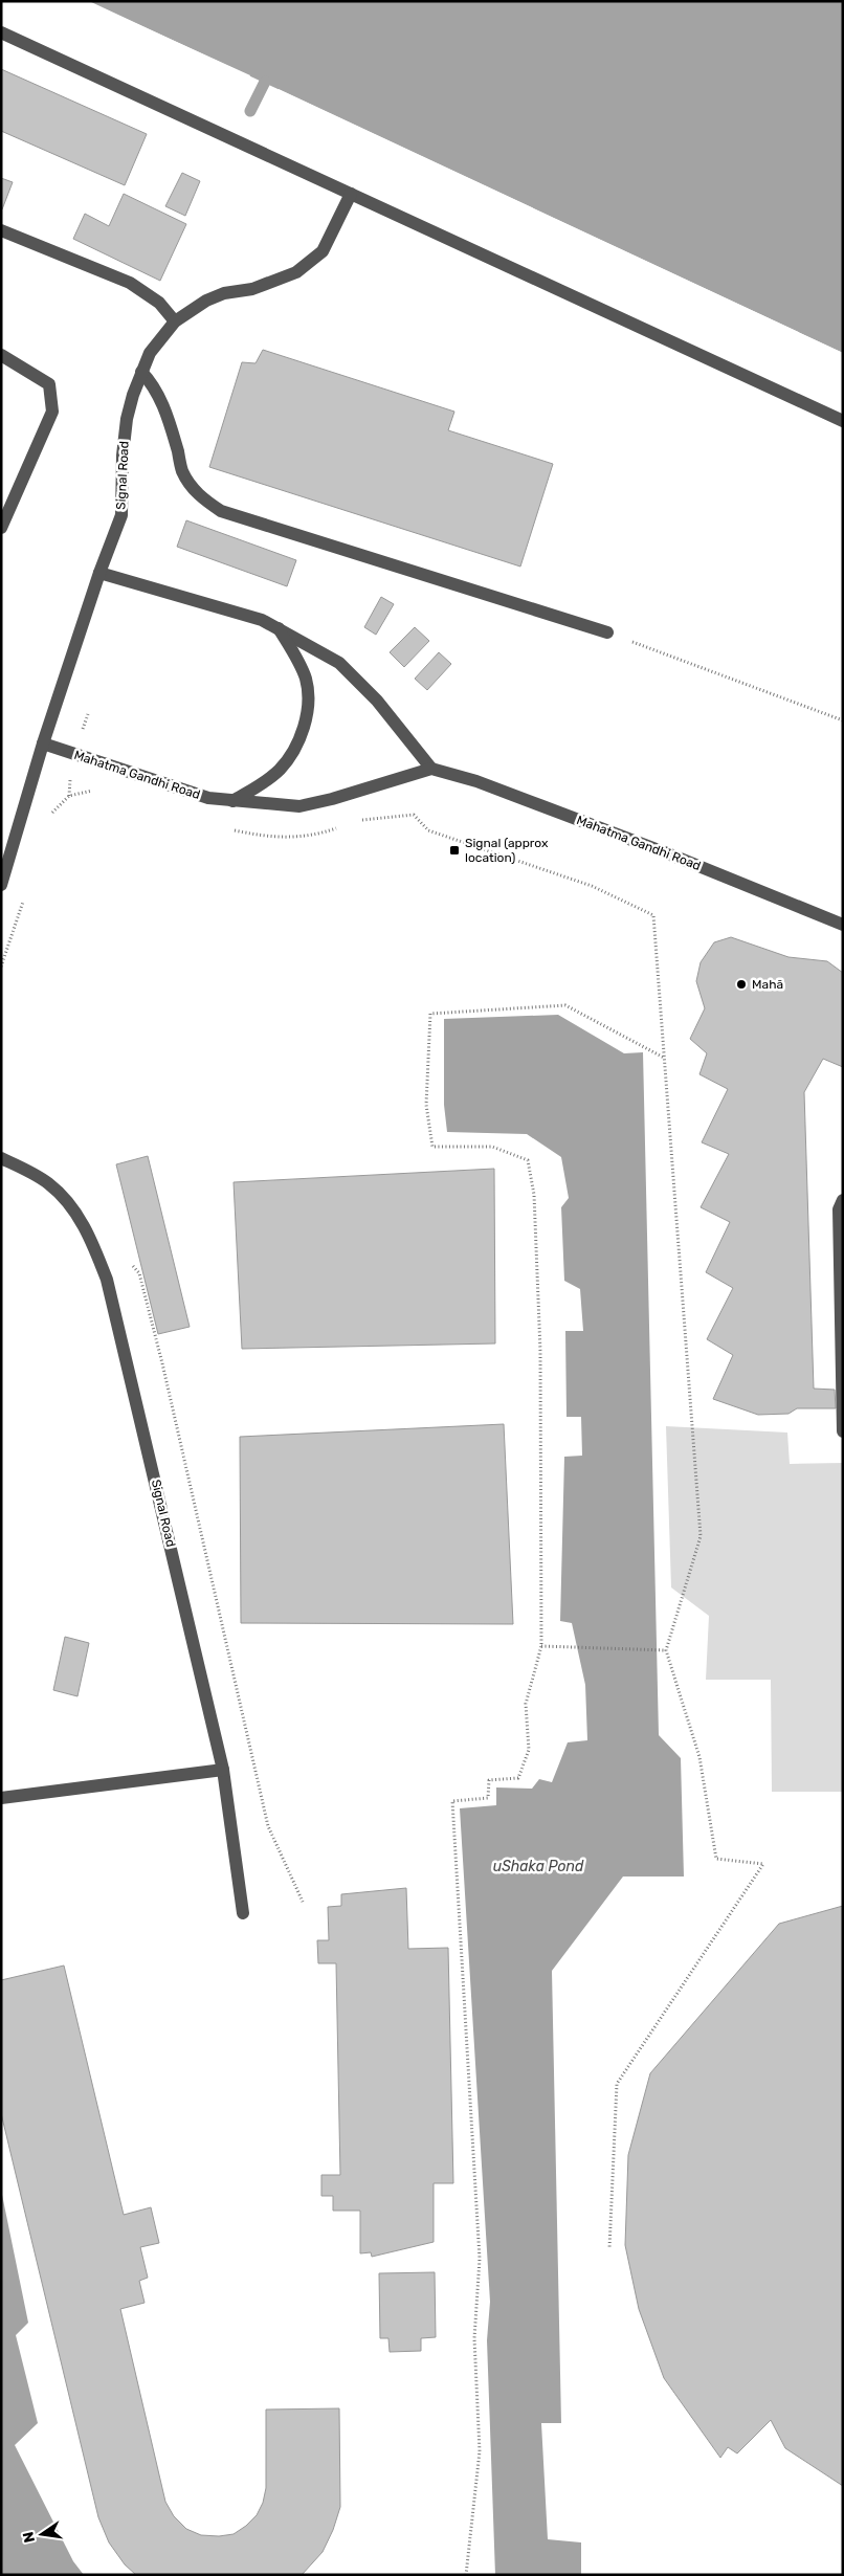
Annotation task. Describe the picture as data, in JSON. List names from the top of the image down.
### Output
{
  "streets": {
    "street": ["Signal Road", "Mahatma Gandhi Road"]
  },
  "crossings": [
    ["Signal Road", "Mahatma Gandhi Road"]
  ],
  "water": ["uShaka Pond"],
  "places": {
    "transit": ["Signal (approx location)"],
    "other": ["Mahā"]
  },
  "north": "left"
}
